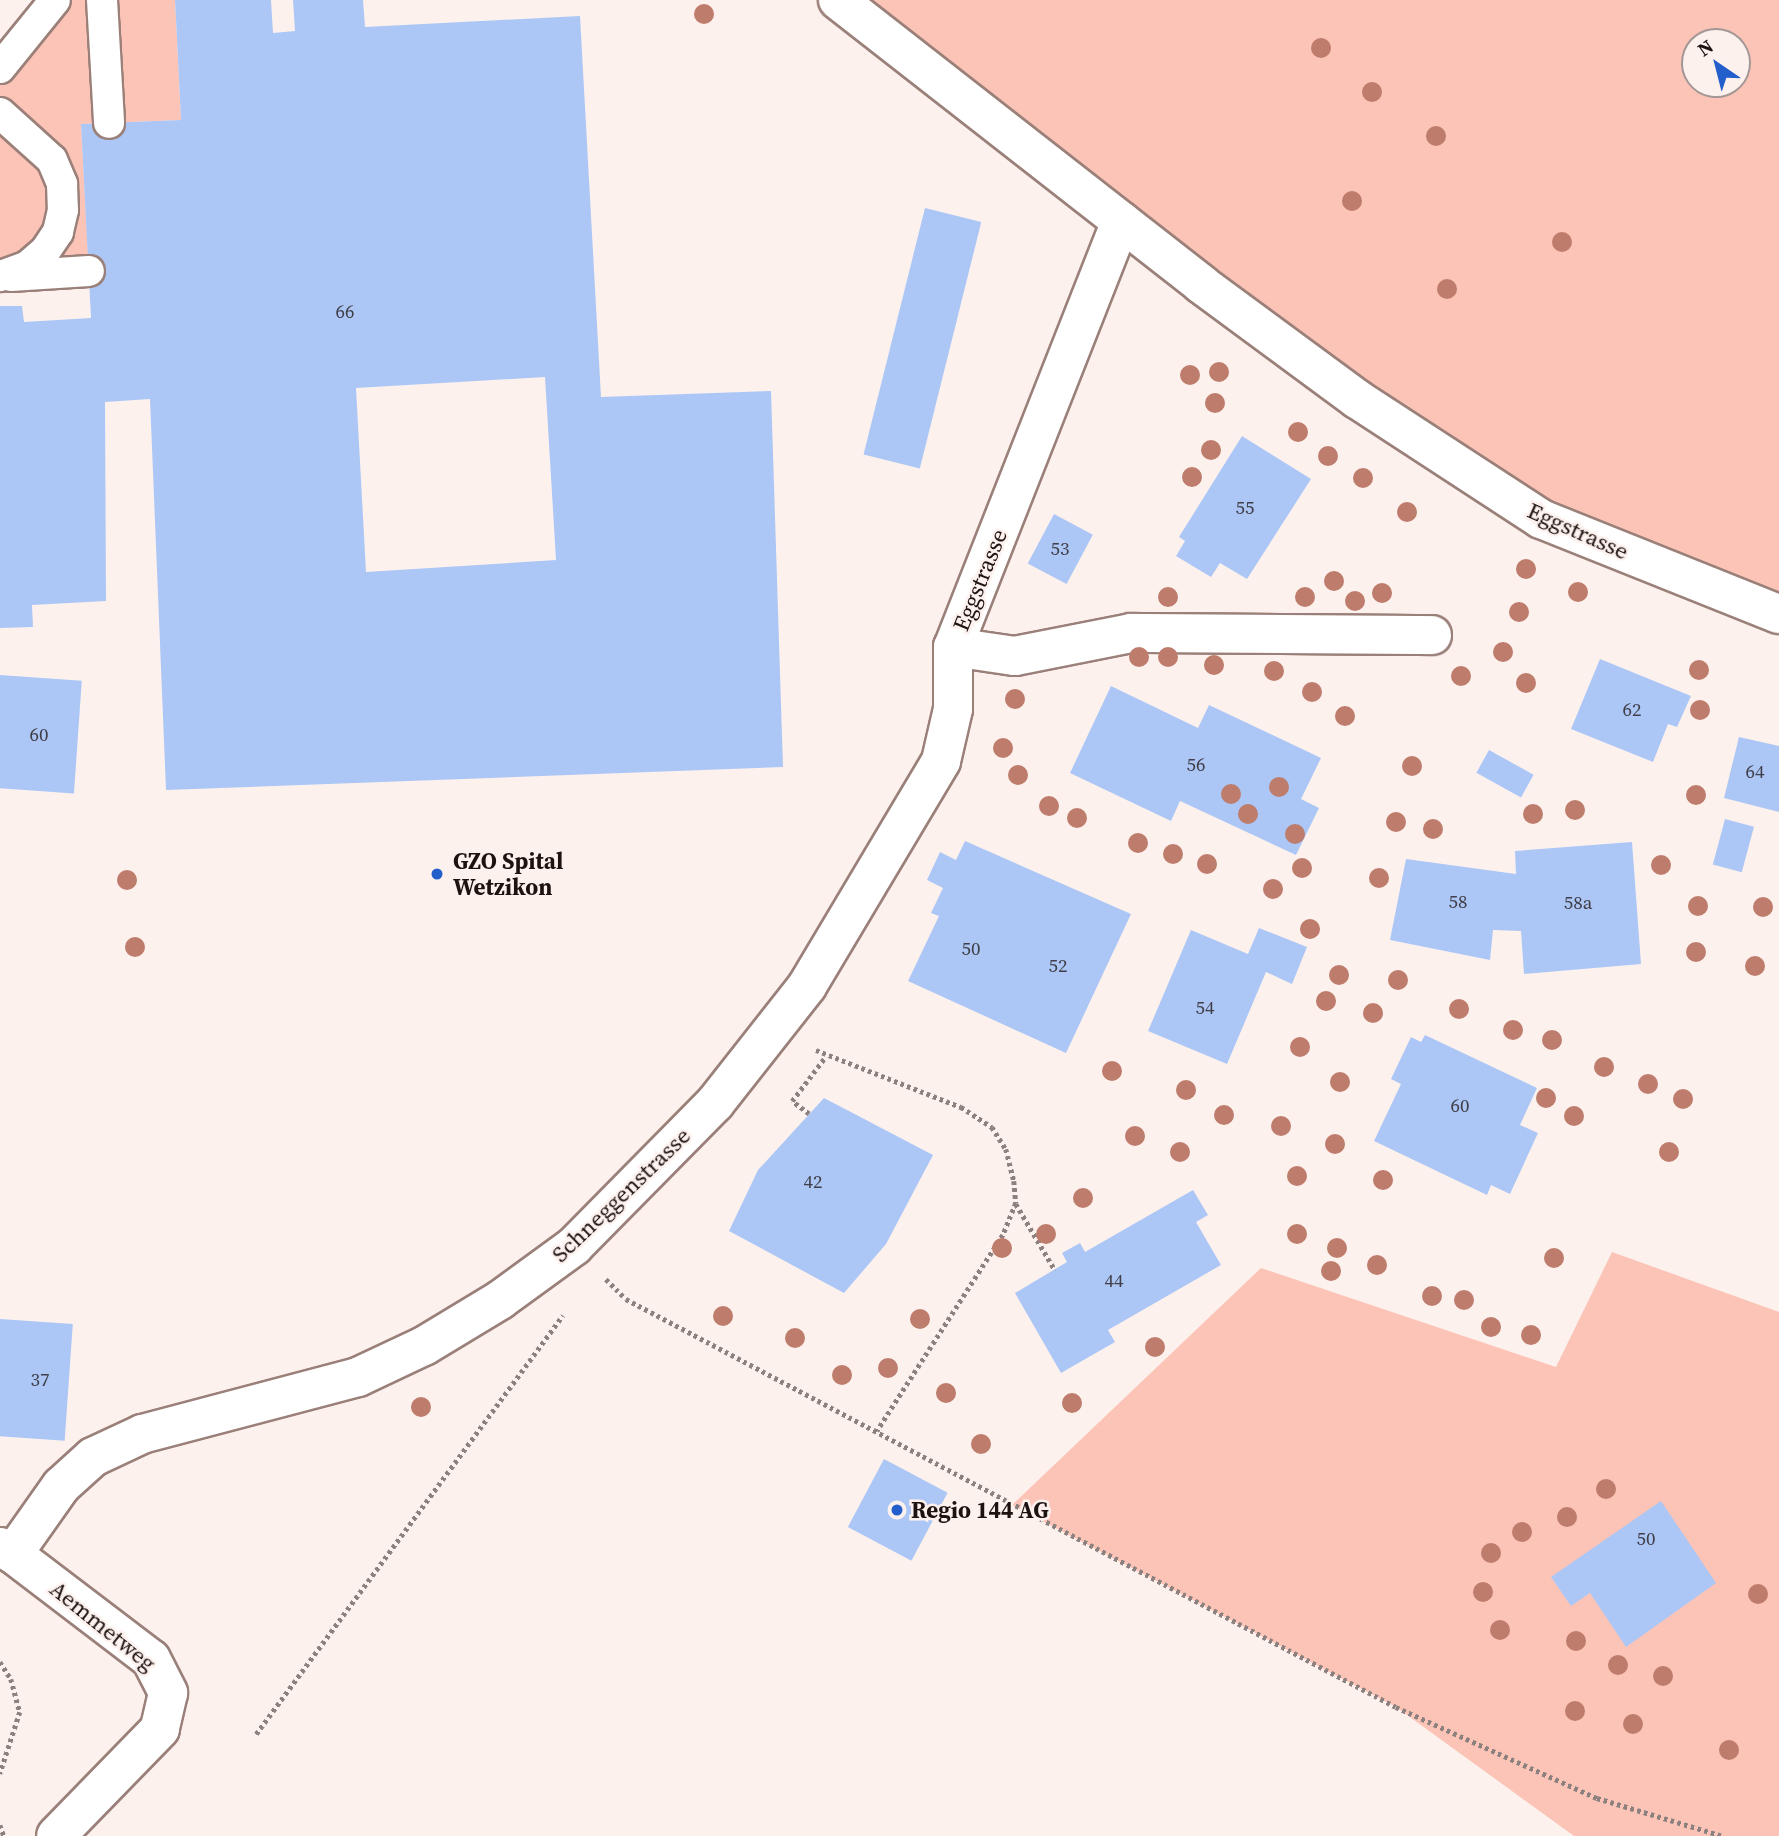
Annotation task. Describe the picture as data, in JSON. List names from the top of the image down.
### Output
{
  "streets": {
    "street": ["Eggstrasse", "Schneggenstrasse", "Aemmetweg"]
  },
  "crossings": [
    ["Eggstrasse", "Schneggenstrasse"],
    ["Schneggenstrasse", "Aemmetweg"]
  ],
  "places": ["GZO Spital Wetzikon", "Regio 144 AG"],
  "house_numbers": [
    "66",
    "55",
    "53",
    "62",
    "60",
    "56",
    "64",
    "58",
    "58a",
    "50",
    "52",
    "54",
    "60",
    "42",
    "44",
    "37",
    "50"
  ],
  "north": "top left"
}
